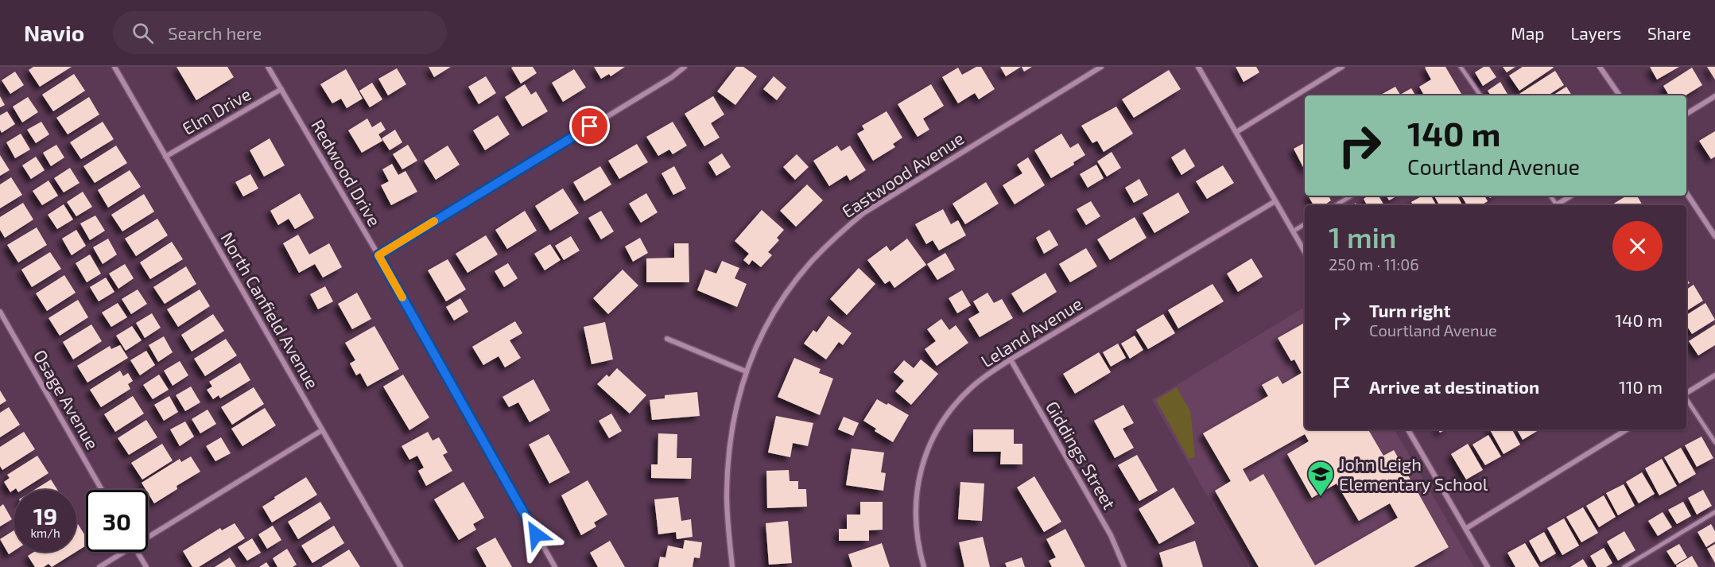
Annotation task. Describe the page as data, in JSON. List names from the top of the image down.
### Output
{
  "streets": {
    "street": [
      "Elm Drive",
      "Redwood Drive",
      "Eastwood Avenue",
      "North Canfield Avenue",
      "Leland Avenue",
      "Osage Avenue",
      "Giddings Street"
    ]
  },
  "crossings": [
    ["Elm Drive", "Redwood Drive"],
    ["Elm Drive", "North Canfield Avenue"],
    ["Leland Avenue", "Giddings Street"]
  ],
  "places": {
    "school or university": ["John Leigh Elementary School"]
  },
  "page": {
    "header": "Navio",
    "search": "Search here",
    "nav": ["Map", "Layers", "Share"],
    "turn": ["140 m", "Courtland Avenue"],
    "heading": ["1 min", "250 m · 11:06"],
    "list": [
      {
        "name": "Turn right",
        "note": "Courtland Avenue",
        "value": "140 m"
      },
      {
        "name": "Arrive at destination",
        "value": "110 m"
      }
    ],
    "speed": "19 km/h",
    "limit": "30"
  }
}
